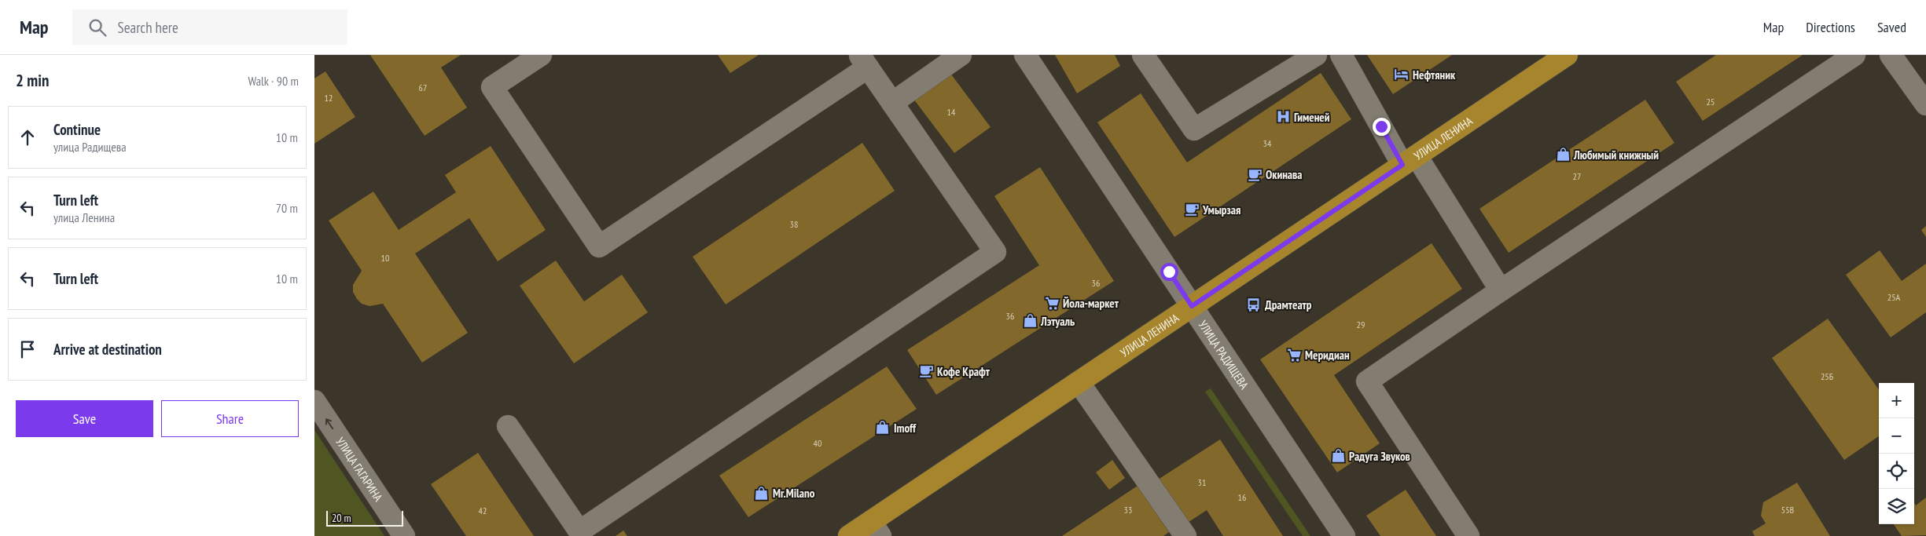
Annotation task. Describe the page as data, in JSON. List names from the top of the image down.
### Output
{
  "streets": {
    "main road": ["УЛИЦА ЛЕНИНА"],
    "street": ["УЛИЦА РАДИЩЕВА", "УЛИЦА ГАГАРИНА"]
  },
  "crossings": [
    ["УЛИЦА ЛЕНИНА", "УЛИЦА РАДИЩЕВА"]
  ],
  "one_way": ["УЛИЦА ГАГАРИНА"],
  "places": {
    "hotel": ["Нефтяник"],
    "hospital": ["Гименей"],
    "shop": [
      "Любимый книжный",
      "Лэтуаль",
      "Imoff",
      "Радуга Звуков",
      "Mr.Milano"
    ],
    "cafe": ["Окинава", "Умырзая", "Кофе Крафт"],
    "supermarket": ["Йола-маркет", "Меридиан"],
    "bus stop": ["Драмтеатр"]
  },
  "house_numbers": [
    "67",
    "12",
    "25",
    "14",
    "34",
    "27",
    "38",
    "10",
    "36",
    "25А",
    "36",
    "29",
    "25Б",
    "40",
    "31",
    "16",
    "33",
    "55В",
    "42"
  ],
  "scale_bar": "20 m",
  "page": {
    "header": "Map",
    "search": "Search here",
    "nav": ["Map", "Directions", "Saved"],
    "heading": ["2 min", "Walk · 90 m"],
    "list": [
      ["Continue", "улица Радищева", "10 m"],
      ["Turn left", "улица Ленина", "70 m"],
      ["Turn left", "10 m"],
      "Arrive at destination"
    ],
    "map_buttons": ["+", "−"],
    "buttons": ["Save", "Share"],
    "scale": "20 m"
  }
}
